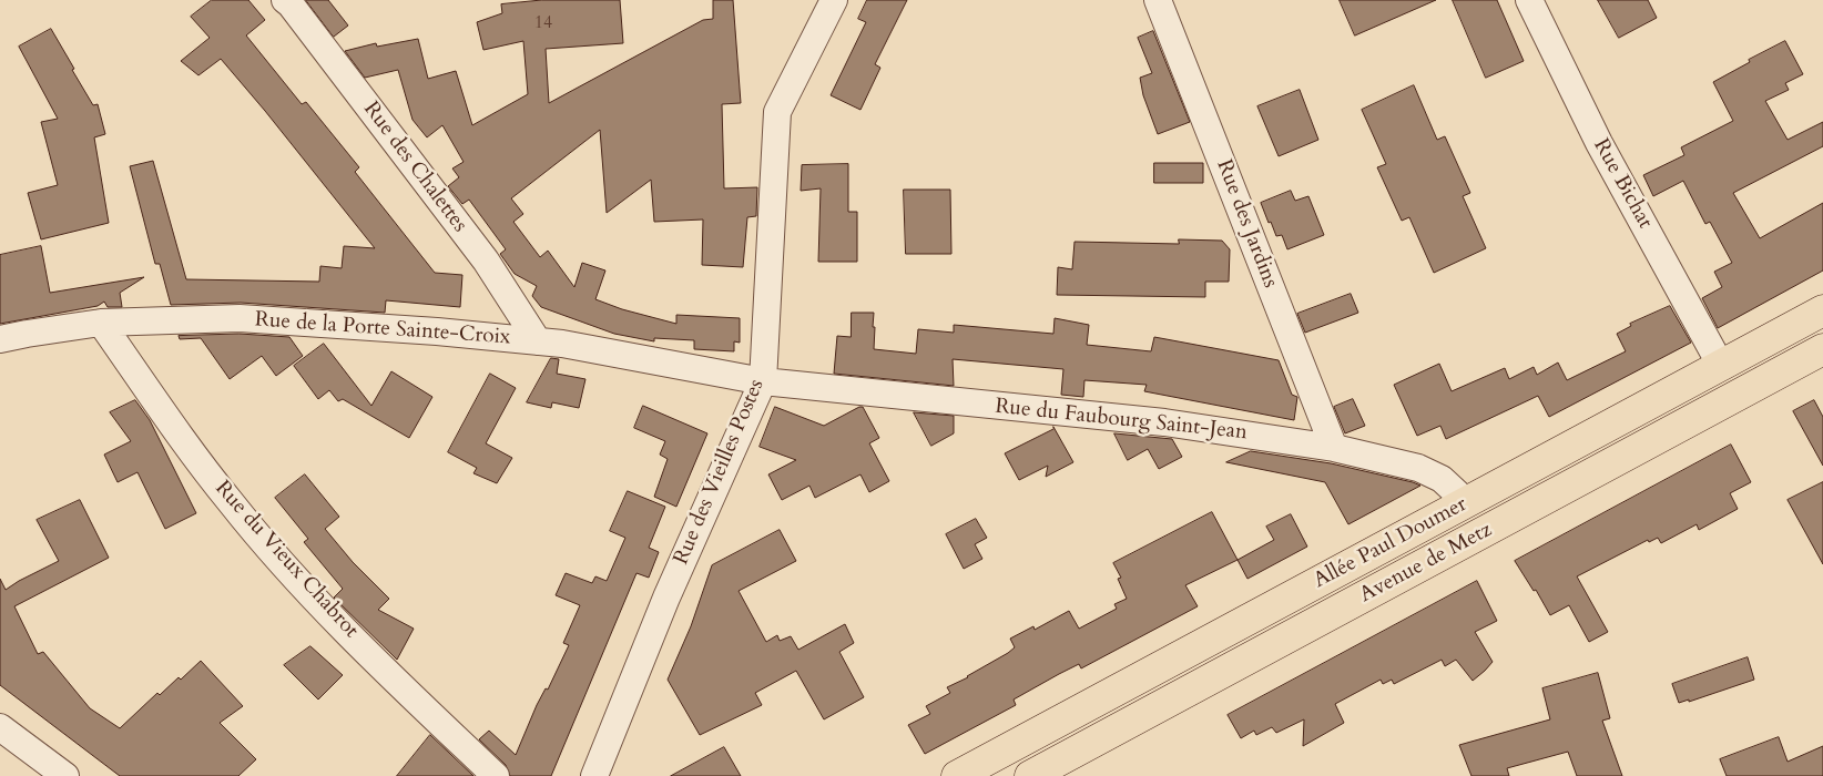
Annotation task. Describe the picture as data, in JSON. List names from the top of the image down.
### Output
{
  "streets": {
    "main road": ["Allée Paul Doumer", "Avenue de Metz"],
    "street": [
      "Rue des Chalettes",
      "Rue Bichat",
      "Rue des Jardins",
      "Rue de la Porte Sainte-Croix",
      "Rue du Faubourg Saint-Jean",
      "Rue des Vieilles Postes",
      "Rue du Vieux Chabrot"
    ]
  },
  "crossings": [
    ["Rue des Chalettes", "Rue de la Porte Sainte-Croix"],
    ["Rue Bichat", "Allée Paul Doumer"],
    ["Rue des Jardins", "Rue du Faubourg Saint-Jean"],
    ["Rue de la Porte Sainte-Croix", "Rue du Faubourg Saint-Jean"],
    ["Rue de la Porte Sainte-Croix", "Rue des Vieilles Postes"],
    ["Rue de la Porte Sainte-Croix", "Rue du Vieux Chabrot"],
    ["Rue du Faubourg Saint-Jean", "Rue des Vieilles Postes"],
    ["Rue du Faubourg Saint-Jean", "Allée Paul Doumer"]
  ],
  "house_numbers": ["14"]
}
